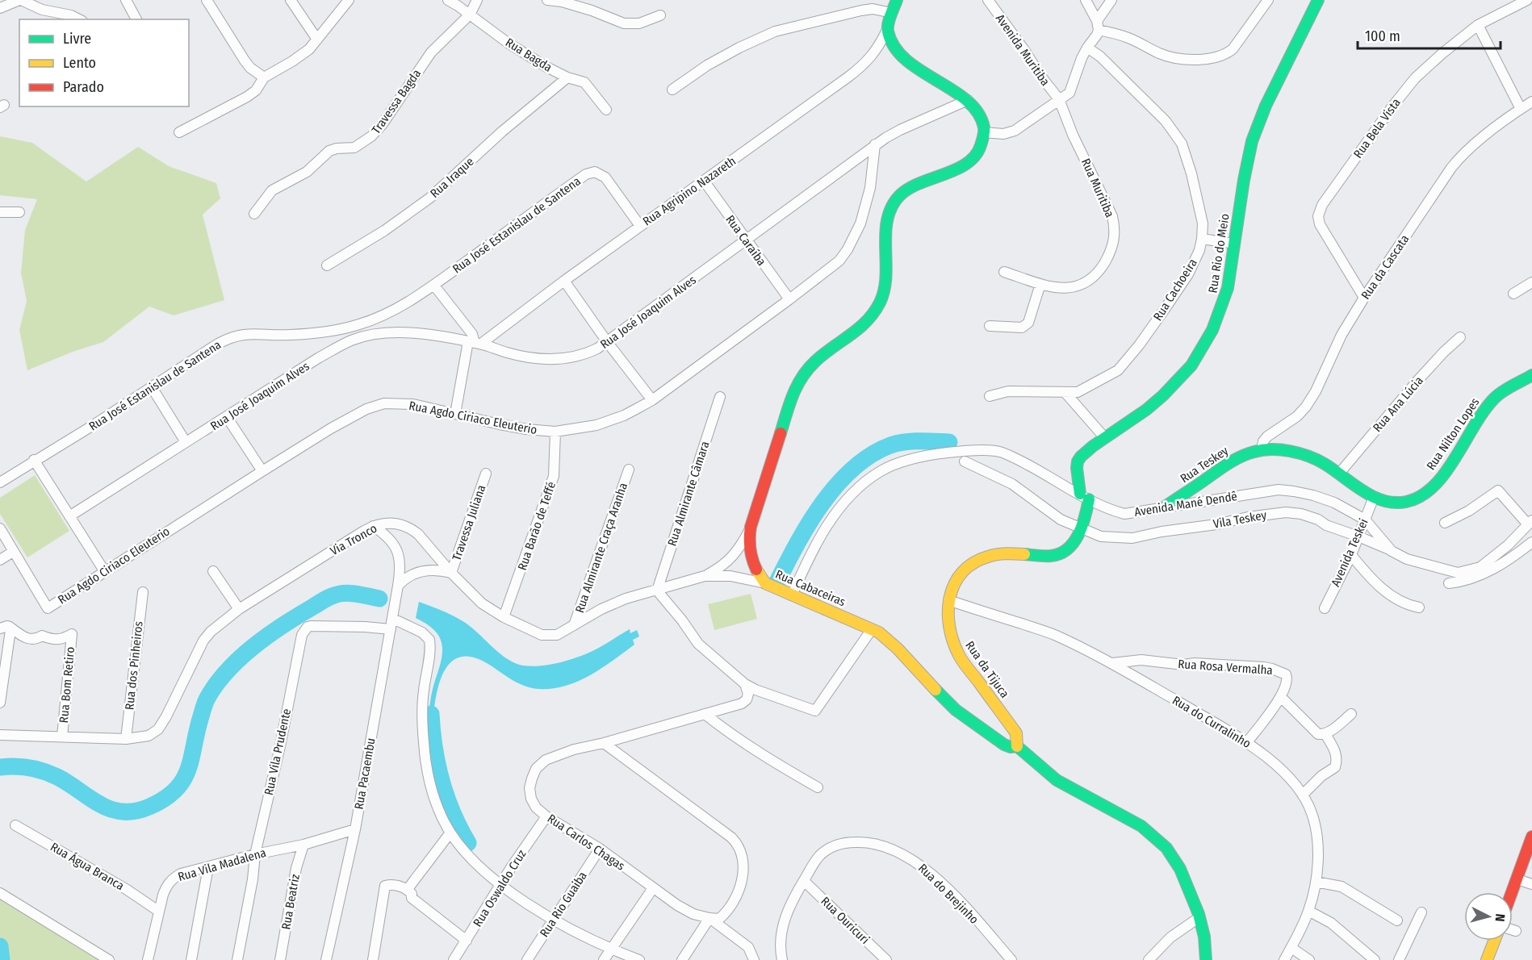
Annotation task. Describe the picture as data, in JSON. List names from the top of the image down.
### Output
{
  "streets": {
    "main road": [
      "Rua Rio do Meio",
      "Rua Nilton Lopes",
      "Rua Teskey",
      "Rua Cabaceiras",
      "Rua da Tijuca"
    ],
    "street": [
      "Avenida Muritiba",
      "Rua Bagda",
      "Travessa Bagda",
      "Rua Bela Vista",
      "Rua Iraque",
      "Rua Muritiba",
      "Rua Agripino Nazareth",
      "Rua José Estanislau de Santena",
      "Rua Caraíba",
      "Rua da Cascata",
      "Rua Cachoeira",
      "Rua José Joaquim Alves",
      "Rua Ana Lúcia",
      "Rua Agdo Ciriaco Eleuterio",
      "Rua Almirante Câmara",
      "Avenida Mané Dendê",
      "Vila Teskey",
      "Travessa Juliana",
      "Rua Barão de Teffé",
      "Via Tronco",
      "Rua Almirante Craça Aranha",
      "Avenida Teskei",
      "Rua dos Pinheiros",
      "Rua Rosa Vermalha",
      "Rua Bom Retiro",
      "Rua do Curralinho",
      "Rua Vila Prudente",
      "Rua Pacaembu",
      "Rua Carlos Chagas",
      "Rua Vila Madalena",
      "Rua Água Branca",
      "Rua Oswaldo Cruz",
      "Rua do Brejinho",
      "Rua Beatriz",
      "Rua Rio Guaiba",
      "Rua Ouricuri"
    ]
  },
  "crossings": [
    ["Avenida Muritiba", "Rua Muritiba"],
    ["Rua Bagda", "Travessa Bagda"],
    ["Rua Bagda", "Rua Iraque"],
    ["Rua Bela Vista", "Rua da Cascata"],
    ["Rua Agripino Nazareth", "Rua José Estanislau de Santena"],
    ["Rua Agripino Nazareth", "Rua Caraíba"],
    ["Rua Agripino Nazareth", "Rua José Joaquim Alves"],
    ["Rua Caraíba", "Rua José Joaquim Alves"],
    ["Rua Caraíba", "Rua Agdo Ciriaco Eleuterio"],
    ["Rua Rio do Meio", "Avenida Mané Dendê"],
    ["Rua Rio do Meio", "Rua da Tijuca"],
    ["Rua da Cascata", "Rua Nilton Lopes"],
    ["Rua da Cascata", "Rua Teskey"],
    ["Rua José Joaquim Alves", "Rua Agdo Ciriaco Eleuterio"],
    ["Rua Ana Lúcia", "Rua Nilton Lopes"],
    ["Rua Agdo Ciriaco Eleuterio", "Rua Barão de Teffé"],
    ["Rua Nilton Lopes", "Rua Teskey"],
    ["Rua Nilton Lopes", "Avenida Teskei"],
    ["Rua Teskey", "Avenida Mané Dendê"],
    ["Rua Almirante Câmara", "Via Tronco"],
    ["Avenida Mané Dendê", "Vila Teskey"],
    ["Avenida Mané Dendê", "Avenida Teskei"],
    ["Avenida Mané Dendê", "Rua Cabaceiras"],
    ["Avenida Mané Dendê", "Rua da Tijuca"],
    ["Vila Teskey", "Avenida Teskei"],
    ["Vila Teskey", "Rua da Tijuca"],
    ["Travessa Juliana", "Via Tronco"],
    ["Rua Barão de Teffé", "Via Tronco"],
    ["Via Tronco", "Rua Almirante Craça Aranha"],
    ["Via Tronco", "Rua Cabaceiras"],
    ["Via Tronco", "Rua dos Pinheiros"],
    ["Via Tronco", "Rua Bom Retiro"],
    ["Via Tronco", "Rua Pacaembu"],
    ["Rua Cabaceiras", "Rua da Tijuca"],
    ["Rua Rosa Vermalha", "Rua do Curralinho"],
    ["Rua da Tijuca", "Rua do Curralinho"],
    ["Rua Vila Prudente", "Rua Pacaembu"],
    ["Rua Vila Prudente", "Rua Vila Madalena"],
    ["Rua Pacaembu", "Rua Vila Madalena"],
    ["Rua Carlos Chagas", "Rua Oswaldo Cruz"],
    ["Rua Carlos Chagas", "Rua Rio Guaiba"],
    ["Rua Vila Madalena", "Rua Água Branca"],
    ["Rua Vila Madalena", "Rua Beatriz"],
    ["Rua do Brejinho", "Rua Ouricuri"]
  ],
  "legend": ["Livre", "Lento", "Parado"],
  "scale_bar": "100 m",
  "north": "right"
}
